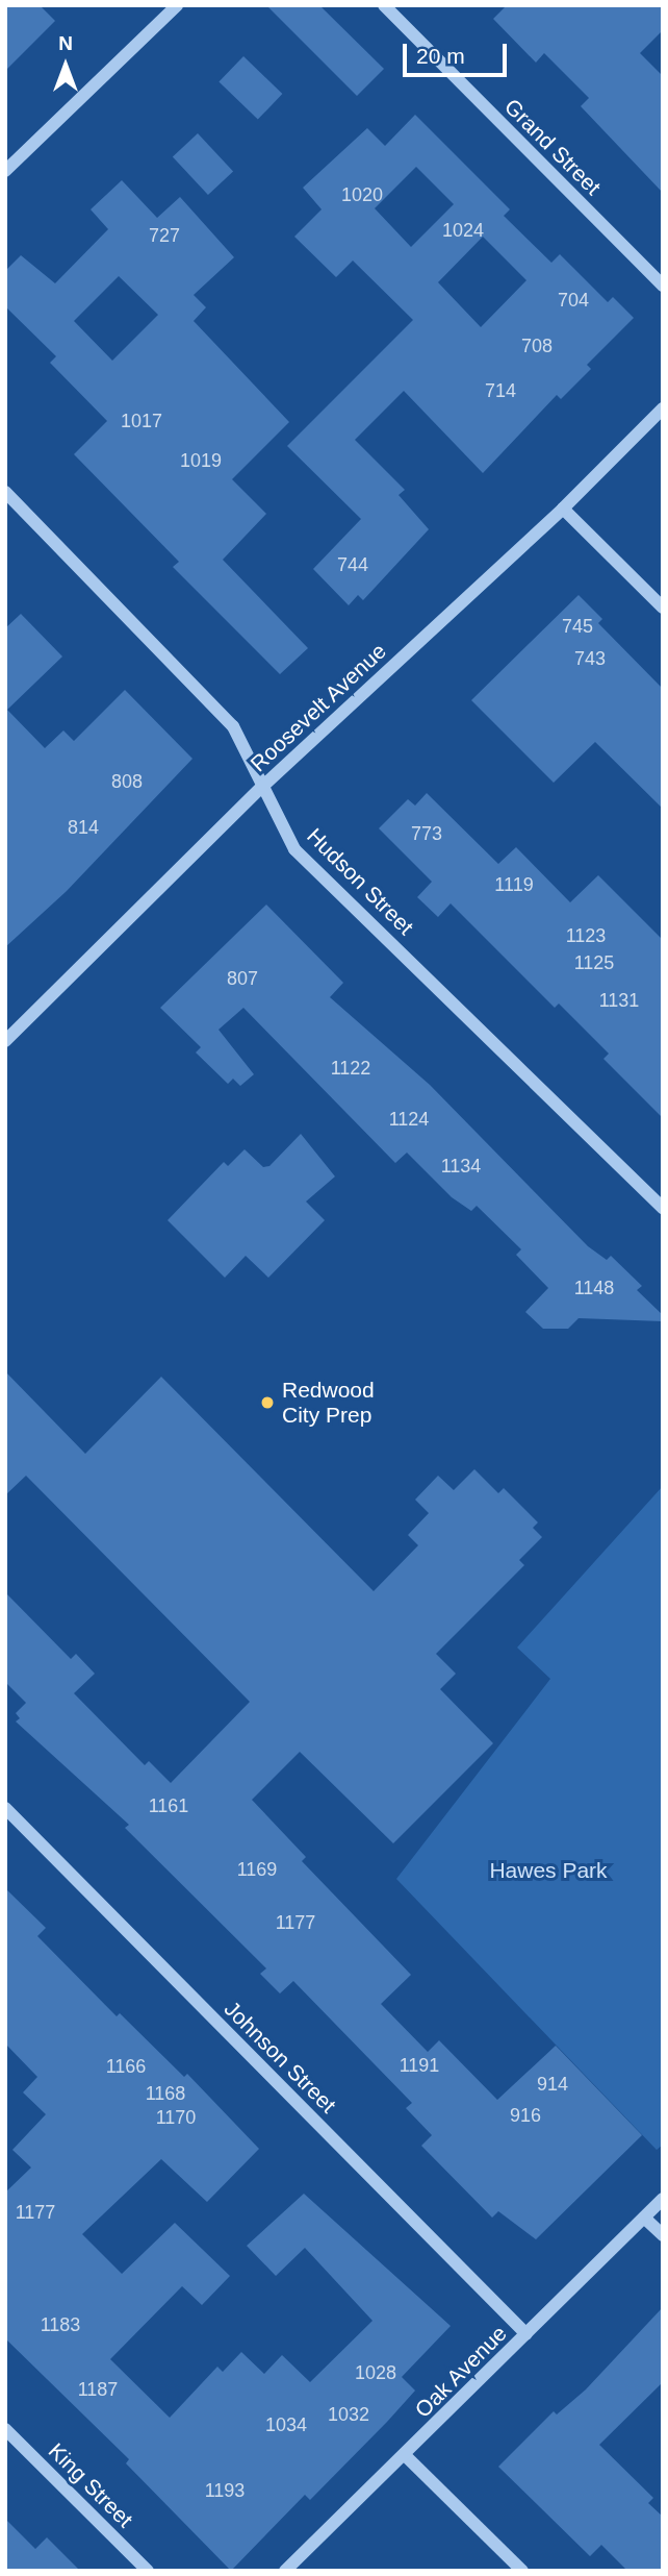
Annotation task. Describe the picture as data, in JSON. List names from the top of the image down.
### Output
{
  "streets": {
    "street": [
      "Grand Street",
      "Roosevelt Avenue",
      "Hudson Street",
      "Johnson Street",
      "Oak Avenue",
      "King Street"
    ]
  },
  "crossings": [
    ["Roosevelt Avenue", "Hudson Street"],
    ["Johnson Street", "Oak Avenue"]
  ],
  "parks": ["Hawes Park"],
  "places": ["Redwood City Prep"],
  "house_numbers": [
    "1020",
    "1024",
    "727",
    "704",
    "708",
    "714",
    "1017",
    "1019",
    "744",
    "745",
    "743",
    "808",
    "814",
    "773",
    "1119",
    "1123",
    "1125",
    "807",
    "1131",
    "1122",
    "1124",
    "1134",
    "1148",
    "1161",
    "1169",
    "1177",
    "1191",
    "1166",
    "914",
    "1168",
    "916",
    "1170",
    "1177",
    "1183",
    "1028",
    "1187",
    "1032",
    "1034",
    "1193"
  ],
  "scale_bar": "20 m",
  "north": "top"
}
